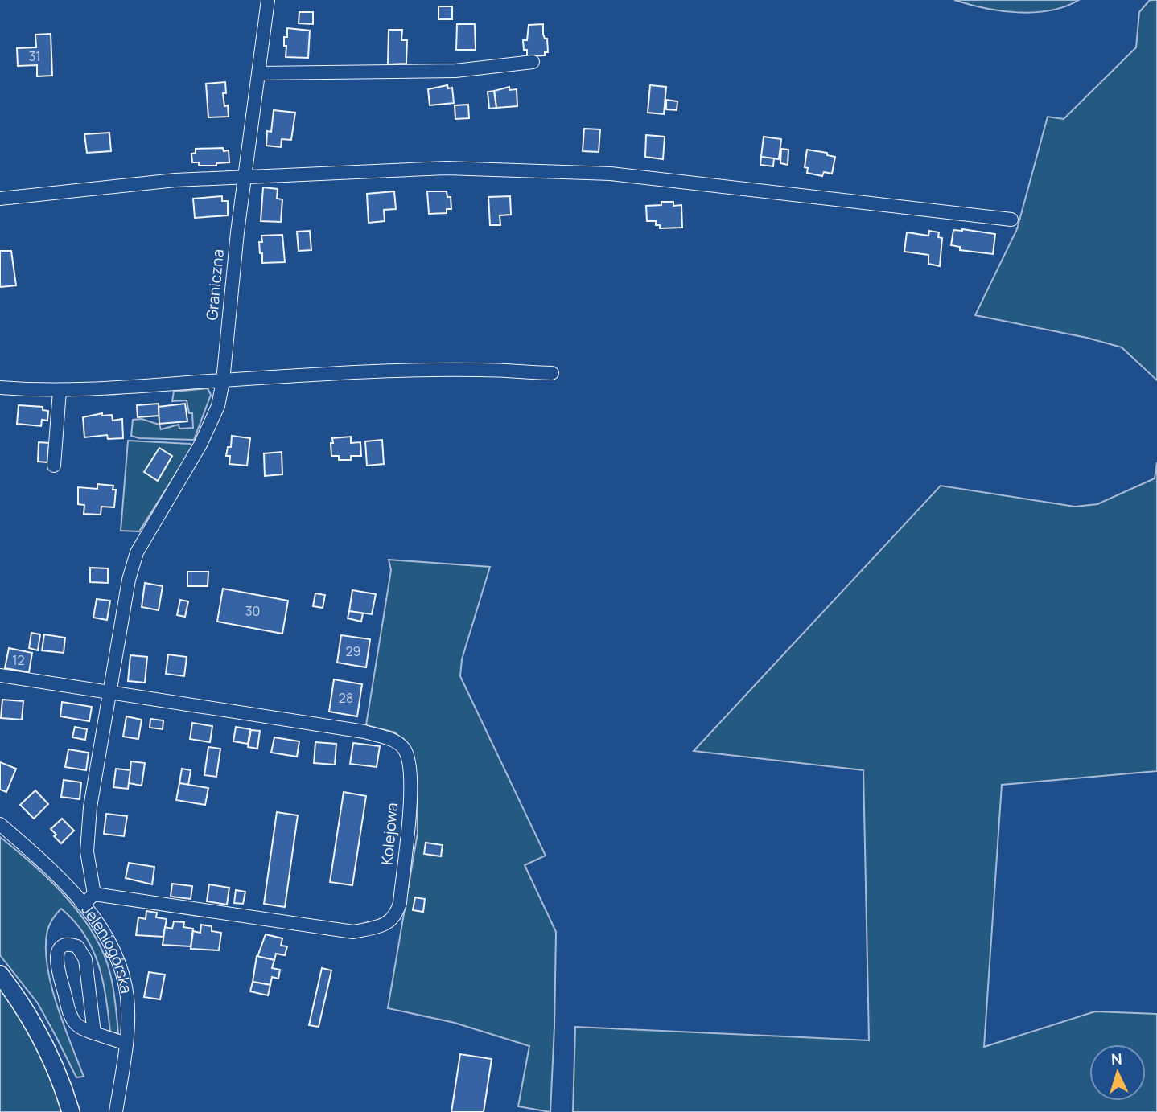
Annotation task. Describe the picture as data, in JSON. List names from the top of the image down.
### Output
{
  "streets": {
    "street": ["Graniczna", "Kolejowa", "Jeleniogórska"]
  },
  "crossings": [
    ["Graniczna", "Kolejowa"]
  ],
  "house_numbers": [
    "31",
    "30",
    "29",
    "12",
    "28"
  ],
  "north": "top"
}
